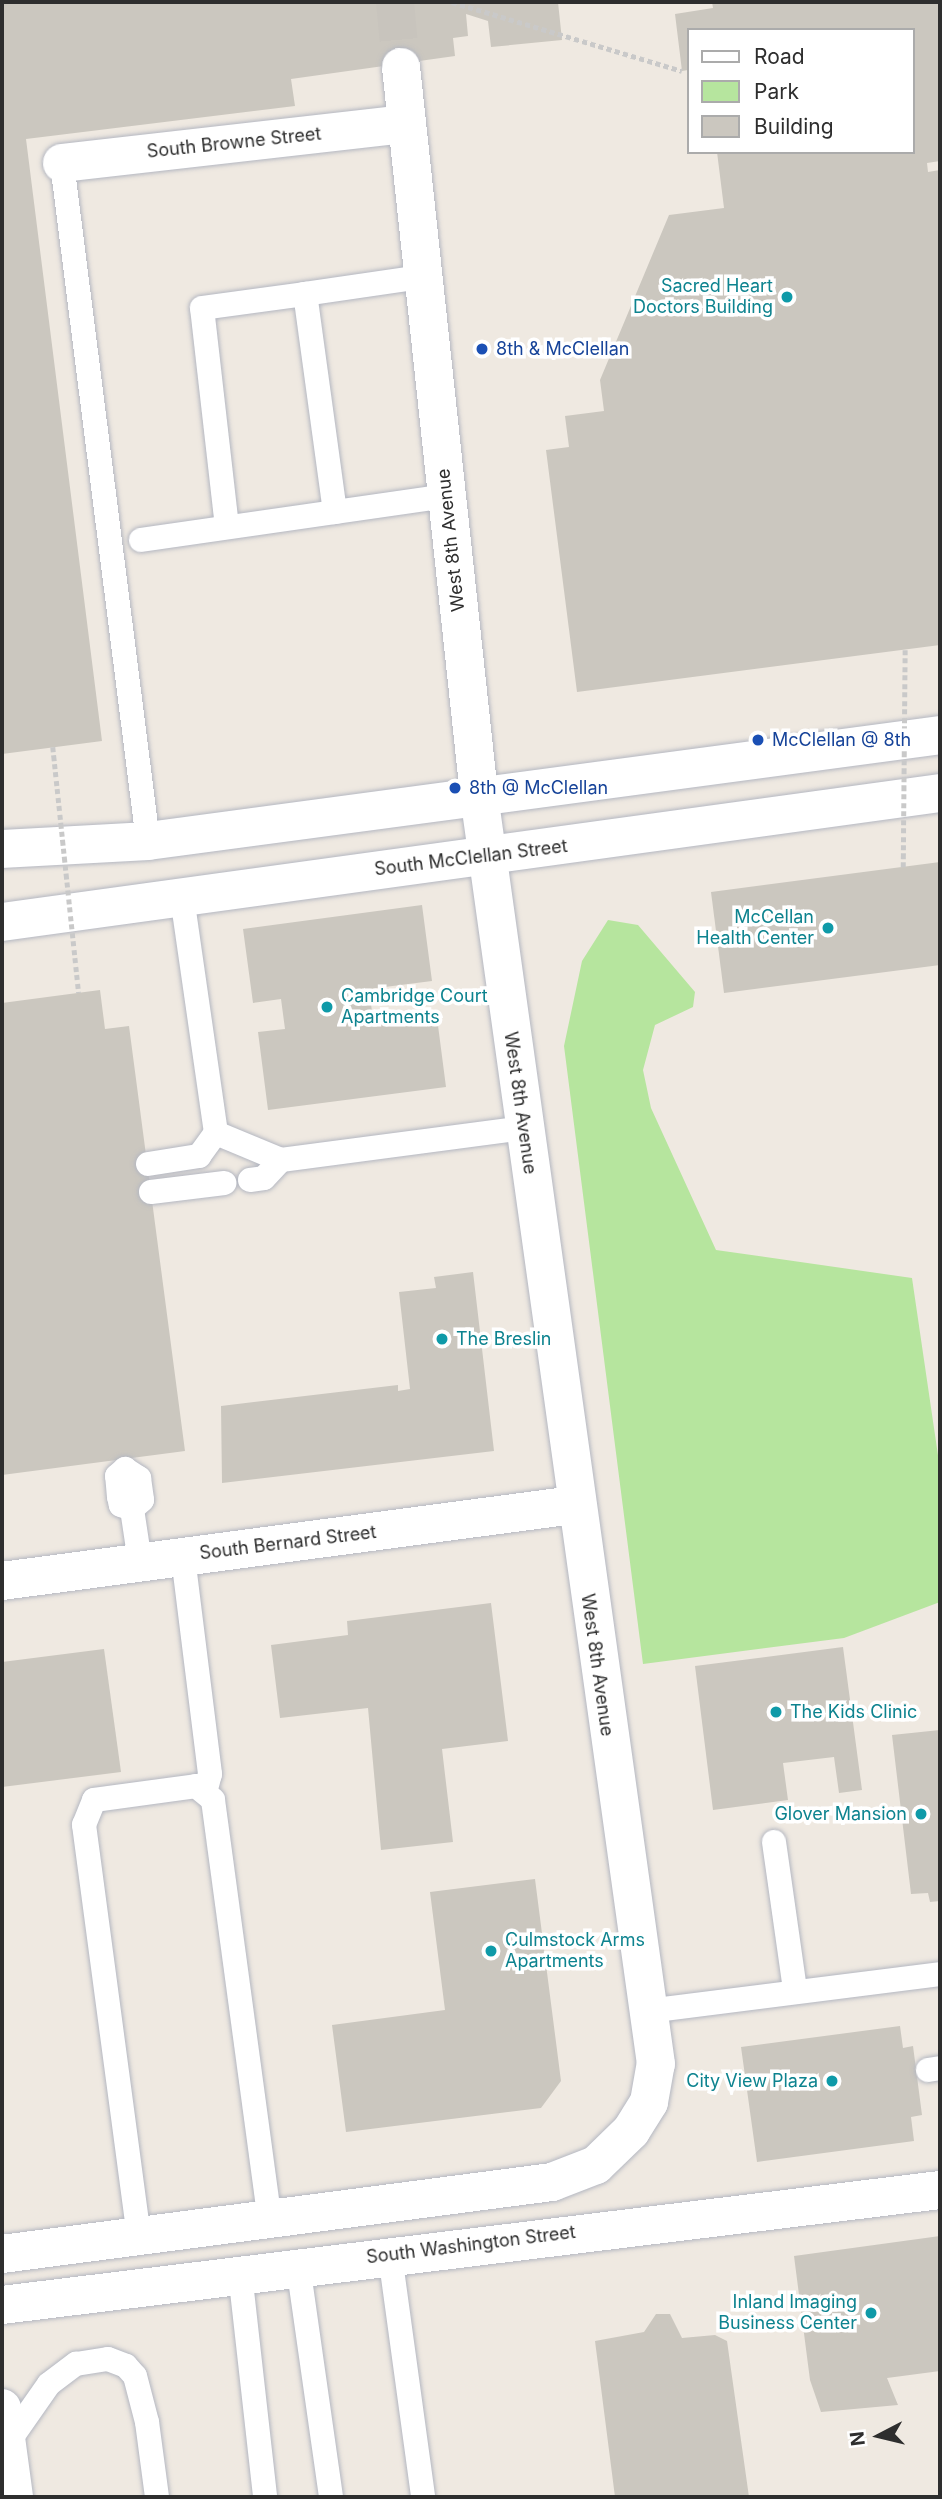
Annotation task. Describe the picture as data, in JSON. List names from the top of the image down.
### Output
{
  "streets": {
    "street": [
      "South Browne Street",
      "West 8th Avenue",
      "South McClellan Street",
      "South Bernard Street",
      "South Washington Street"
    ]
  },
  "crossings": [
    ["South Browne Street", "West 8th Avenue"],
    ["West 8th Avenue", "South McClellan Street"],
    ["West 8th Avenue", "South Bernard Street"]
  ],
  "places": [
    "Sacred Heart Doctors Building",
    "8th & McClellan",
    "McClellan @ 8th",
    "8th @ McClellan",
    "McCellan Health Center",
    "Cambridge Court Apartments",
    "The Breslin",
    "The Kids Clinic",
    "Glover Mansion",
    "Culmstock Arms Apartments",
    "City View Plaza",
    "Inland Imaging Business Center"
  ],
  "legend": ["Road", "Park", "Building"],
  "north": "left"
}
